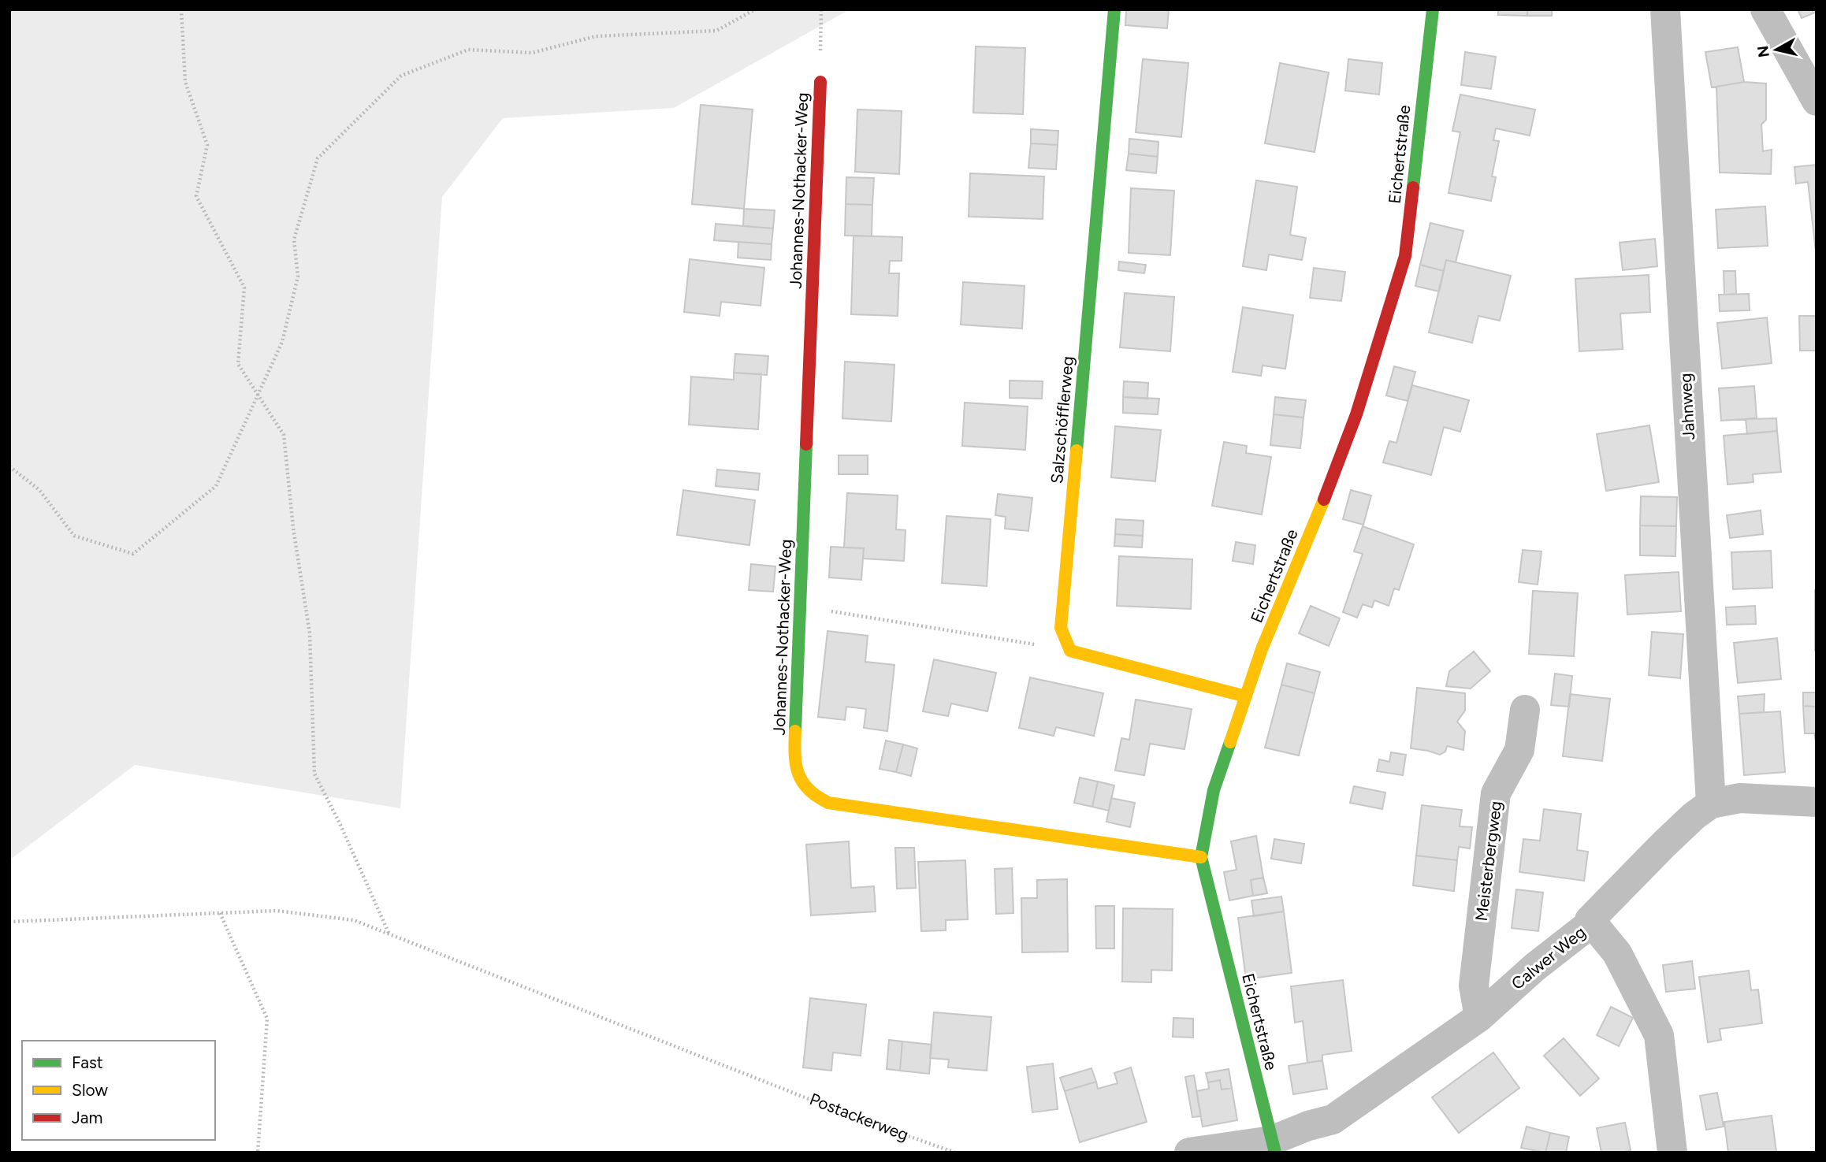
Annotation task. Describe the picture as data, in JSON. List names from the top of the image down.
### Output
{
  "streets": {
    "street": [
      "Eichertstraße",
      "Johannes-Nothacker-Weg",
      "Jahnweg",
      "Salzschöfflerweg",
      "Meisterbergweg",
      "Calwer Weg"
    ],
    "path": ["Postackerweg"]
  },
  "crossings": [
    ["Eichertstraße", "Johannes-Nothacker-Weg"],
    ["Eichertstraße", "Calwer Weg"],
    ["Jahnweg", "Calwer Weg"],
    ["Meisterbergweg", "Calwer Weg"]
  ],
  "legend": ["Fast", "Slow", "Jam"],
  "north": "left"
}
